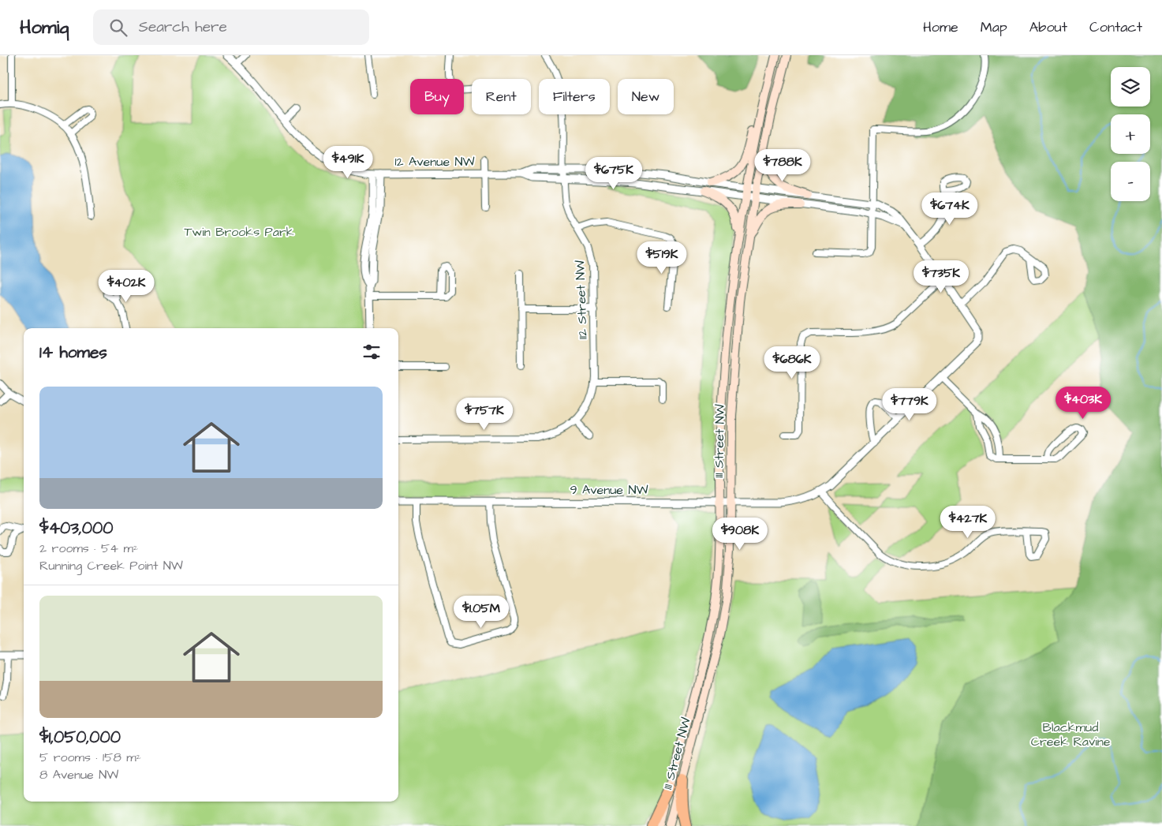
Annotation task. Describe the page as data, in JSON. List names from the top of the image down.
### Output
{
  "streets": {
    "main road": ["111 Street NW"],
    "street": ["12 Avenue NW", "112 Street NW", "9 Avenue NW"]
  },
  "crossings": [
    ["12 Avenue NW", "112 Street NW"],
    ["12 Avenue NW", "111 Street NW"],
    ["12 Avenue NW", "9 Avenue NW"],
    ["111 Street NW", "9 Avenue NW"]
  ],
  "parks": ["Twin Brooks Park", "Blackmud Creek Ravine"],
  "page": {
    "header": "Homiq",
    "search": "Search here",
    "nav": [
      "Home",
      "Map",
      "About",
      "Contact"
    ],
    "map_buttons": ["+", "−"],
    "chip": [
      "Buy",
      "Rent",
      "Filters",
      "New"
    ],
    "price": [
      "$491K",
      "$788K",
      "$675K",
      "$674K",
      "$519K",
      "$735K",
      "$402K",
      "$686K",
      "$403K",
      "$779K",
      "$757K",
      "$427K",
      "$908K",
      "$1.05M"
    ],
    "heading": "14 homes",
    "list": [
      {
        "name": "$403,000",
        "note": "2 rooms · 54 m² · Running Creek Point NW"
      },
      {
        "name": "$1,050,000",
        "note": "5 rooms · 158 m² · 8 Avenue NW"
      }
    ]
  }
}
